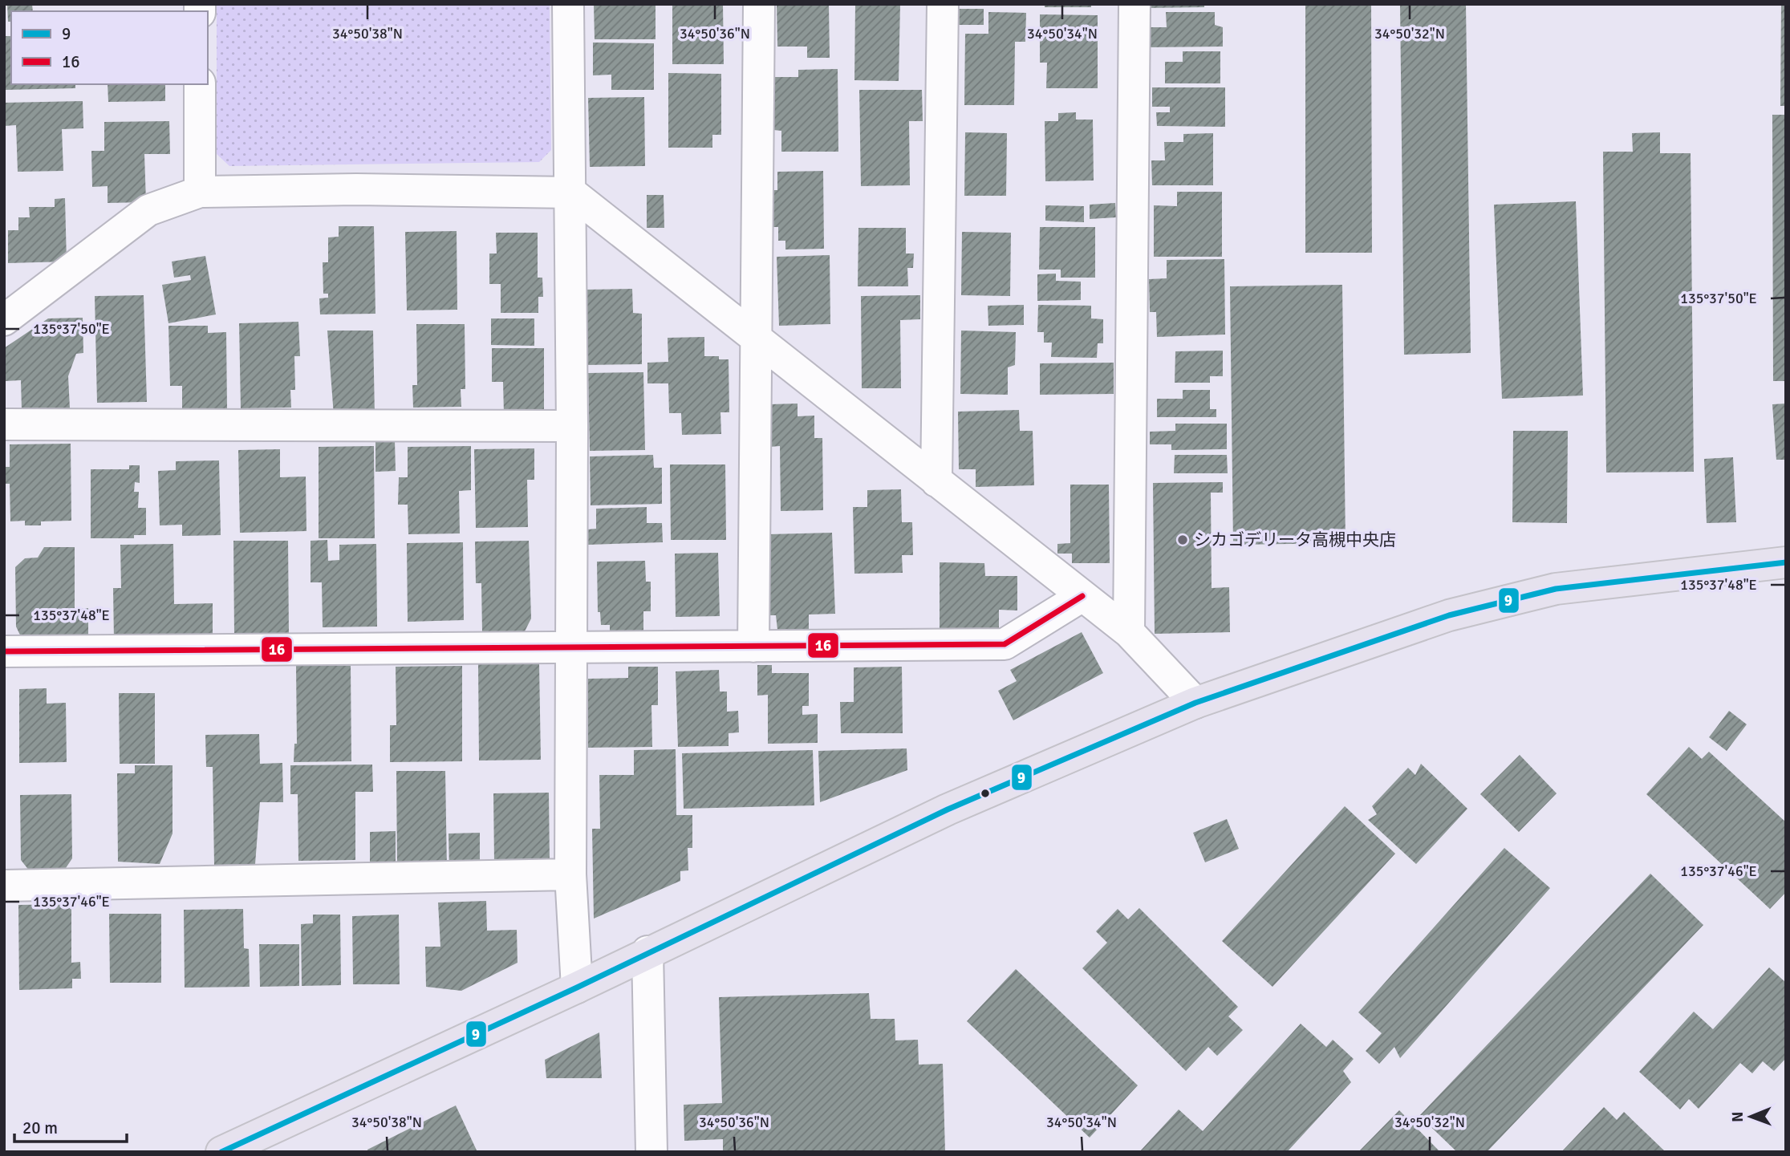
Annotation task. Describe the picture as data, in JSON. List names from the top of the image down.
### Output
{
  "places": ["シカゴデリータ高槻中央店"],
  "lines": ["transit line 9", "transit line 16"],
  "legend": ["9", "16"],
  "scale_bar": "20 m",
  "north": "left",
  "coordinates": [
    "34°50'38\"N",
    "34°50'36\"N",
    "34°50'34\"N",
    "34°50'32\"N",
    "135°37'50\"E",
    "135°37'48\"E",
    "135°37'46\"E"
  ]
}
